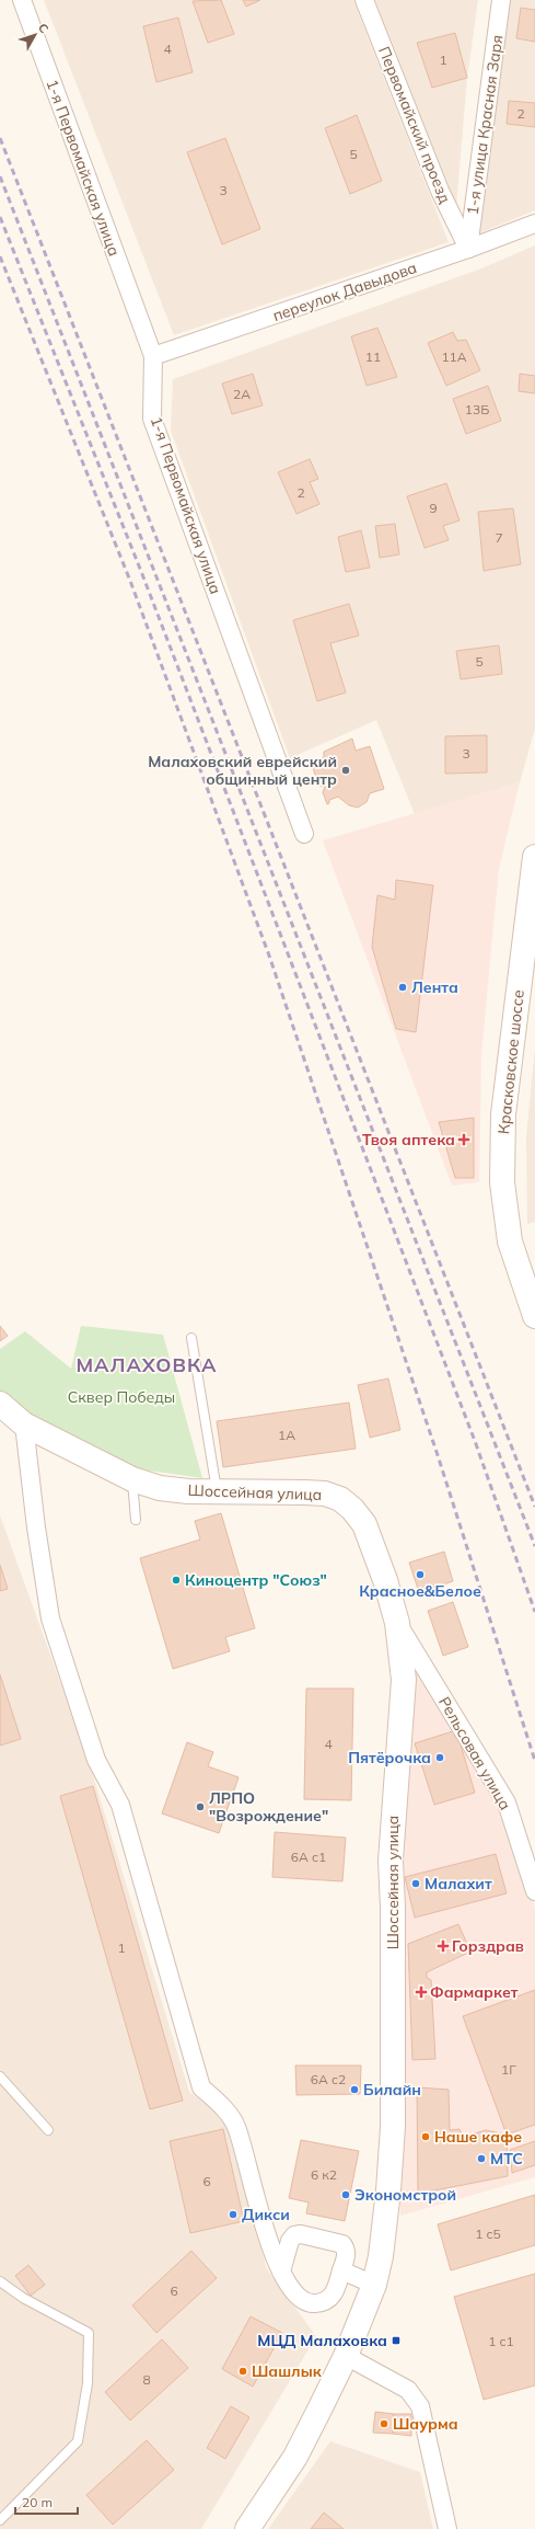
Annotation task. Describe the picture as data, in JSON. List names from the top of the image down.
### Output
{
  "streets": {
    "main road": ["Красковское шоссе", "Шоссейная улица"],
    "street": [
      "Первомайский проезд",
      "1-я улица Красная Заря",
      "1-я Первомайская улица",
      "переулок Давыдова",
      "Рельсовая улица"
    ]
  },
  "crossings": [
    ["Первомайский проезд", "1-я улица Красная Заря"],
    ["Первомайский проезд", "переулок Давыдова"],
    ["1-я улица Красная Заря", "переулок Давыдова"],
    ["1-я Первомайская улица", "переулок Давыдова"],
    ["Шоссейная улица", "Рельсовая улица"]
  ],
  "districts": ["МАЛАХОВКА"],
  "parks": ["Сквер Победы"],
  "places": {
    "other": [
      "Малаховский еврейский общинный центр",
      "Лента",
      "Красное&Белое",
      "Киноцентр \"Союз\"",
      "Пятёрочка",
      "ЛРПО \"Возрождение\"",
      "Малахит",
      "Билайн",
      "Наше кафе",
      "МТС",
      "Экономстрой",
      "Дикси",
      "Шашлык",
      "Шаурма"
    ],
    "health": ["Твоя аптека", "Горздрав", "Фармаркет"],
    "transit": ["МЦД Малаховка"]
  },
  "house_numbers": [
    "4",
    "1",
    "2",
    "5",
    "3",
    "11",
    "11А",
    "2А",
    "13Б",
    "2",
    "9",
    "7",
    "5",
    "3",
    "1А",
    "4",
    "6А с1",
    "1",
    "1Г",
    "6А с2",
    "6 к2",
    "6",
    "1 с5",
    "6",
    "1 с1",
    "8"
  ],
  "scale_bar": "20 m",
  "north": "top right"
}
